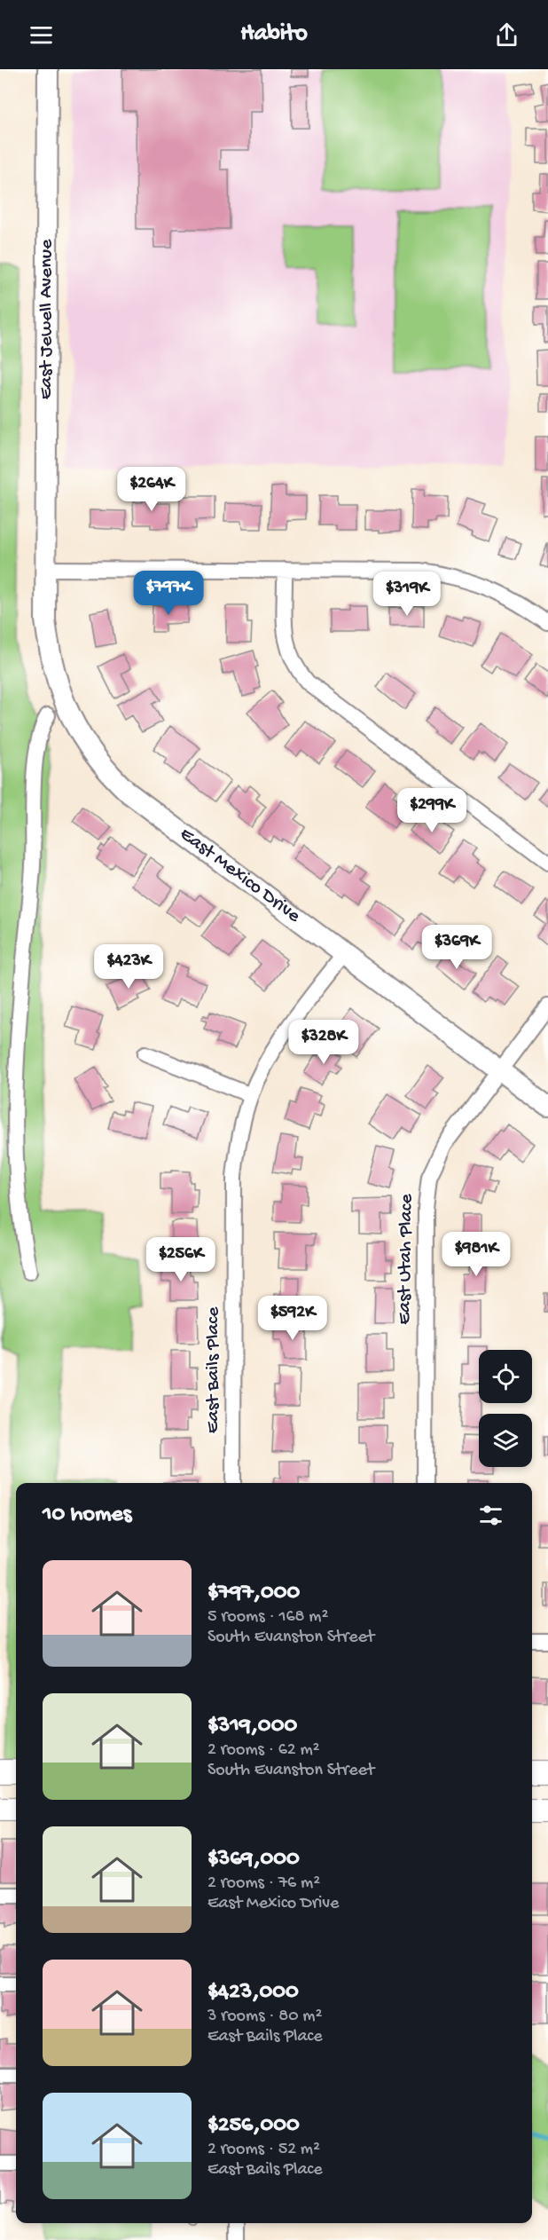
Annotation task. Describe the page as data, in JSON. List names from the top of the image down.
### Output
{
  "streets": {
    "street": [
      "East Jewell Avenue",
      "East Mexico Drive",
      "East Utah Place",
      "East Bails Place"
    ]
  },
  "crossings": [
    ["East Jewell Avenue", "East Mexico Drive"],
    ["East Mexico Drive", "East Utah Place"],
    ["East Mexico Drive", "East Bails Place"]
  ],
  "page": {
    "header": "Habito",
    "price": [
      "$264K",
      "$797K",
      "$319K",
      "$299K",
      "$369K",
      "$423K",
      "$328K",
      "$981K",
      "$256K",
      "$592K"
    ],
    "heading": "10 homes",
    "list": [
      {
        "name": "$797,000",
        "note": "5 rooms · 168 m² · South Evanston Street"
      },
      {
        "name": "$319,000",
        "note": "2 rooms · 62 m² · South Evanston Street"
      },
      {
        "name": "$369,000",
        "note": "2 rooms · 76 m² · East Mexico Drive"
      },
      {
        "name": "$423,000",
        "note": "3 rooms · 80 m² · East Bails Place"
      },
      {
        "name": "$256,000",
        "note": "2 rooms · 52 m² · East Bails Place"
      }
    ]
  }
}
